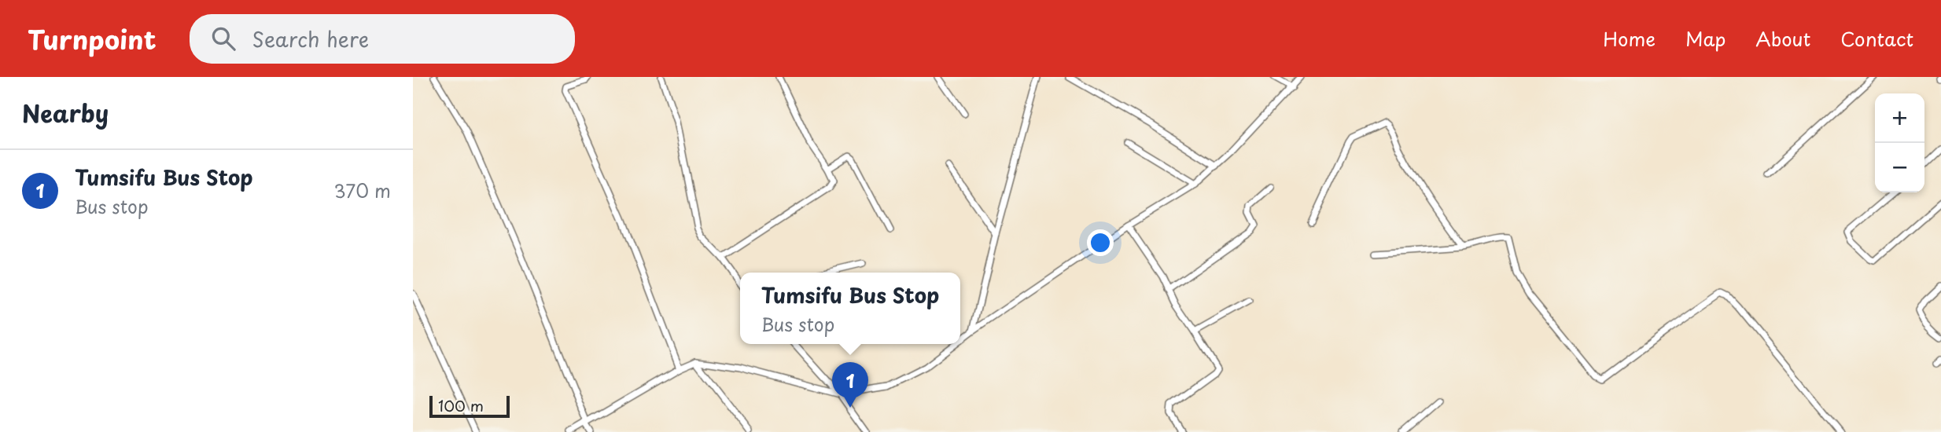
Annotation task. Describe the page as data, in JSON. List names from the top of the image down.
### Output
{
  "scale_bar": "100 m",
  "page": {
    "header": "Turnpoint",
    "search": "Search here",
    "nav": [
      "Home",
      "Map",
      "About",
      "Contact"
    ],
    "heading": "Nearby",
    "map_buttons": ["+", "−"],
    "list": [
      {
        "mark": "1",
        "name": "Tumsifu Bus Stop",
        "note": "Bus stop",
        "value": "370 m"
      }
    ],
    "popup": ["Tumsifu Bus Stop", "Bus stop"],
    "pins": "1",
    "scale": "100 m"
  }
}
